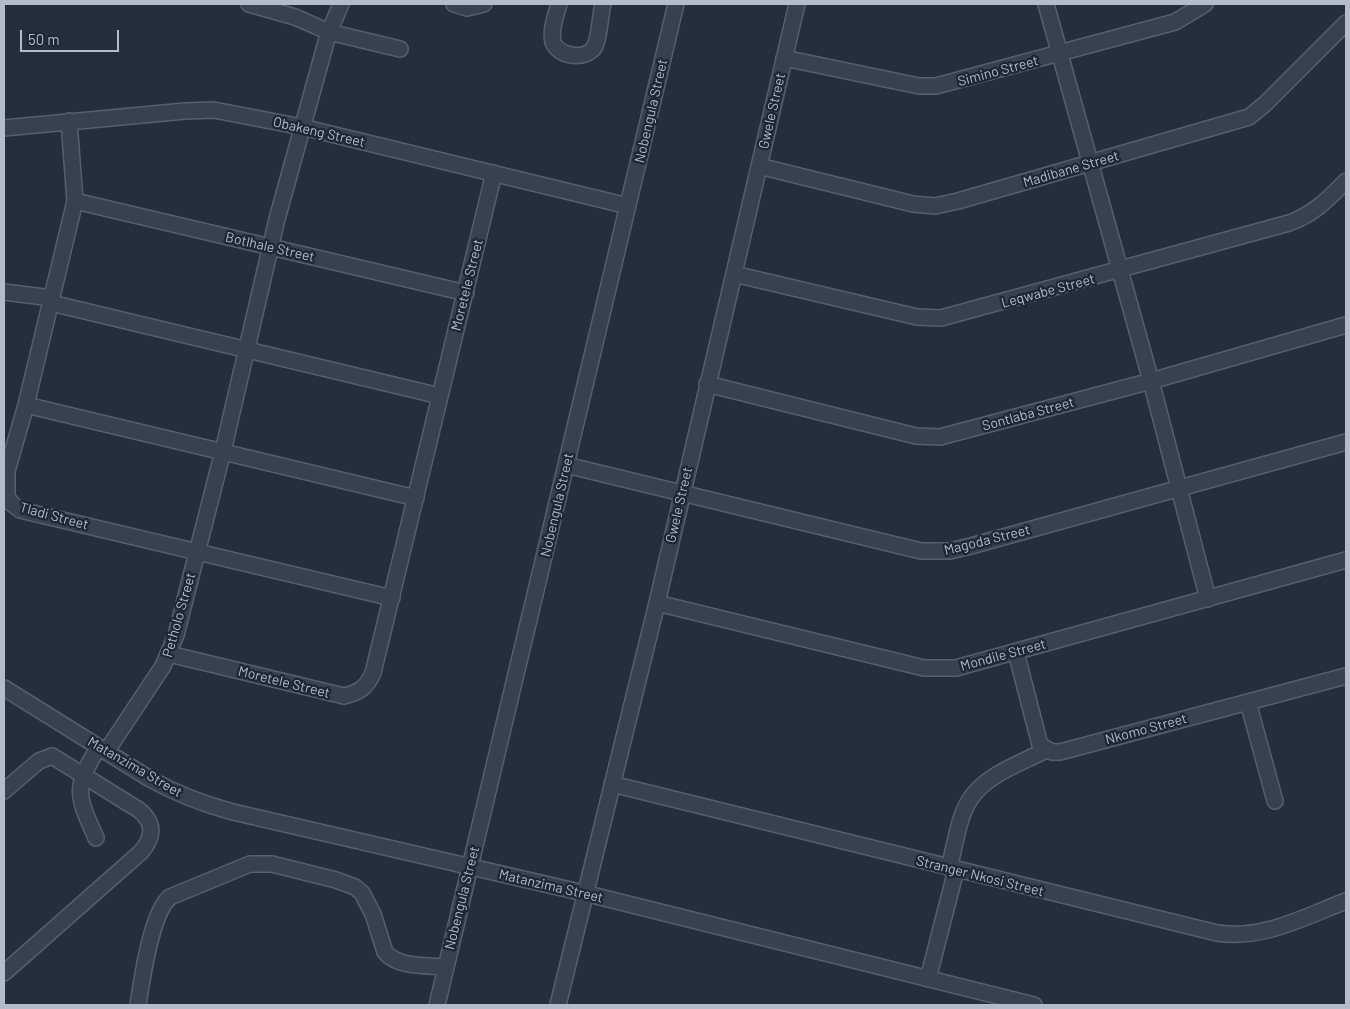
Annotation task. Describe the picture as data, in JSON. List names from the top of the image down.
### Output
{
  "streets": {
    "street": [
      "Simino Street",
      "Nobengula Street",
      "Gwele Street",
      "Obakeng Street",
      "Madibane Street",
      "Botlhale Street",
      "Moretele Street",
      "Leqwabe Street",
      "Sontlaba Street",
      "Tladi Street",
      "Magoda Street",
      "Petholo Street",
      "Mondile Street",
      "Nkomo Street",
      "Matanzima Street",
      "Stranger Nkosi Street"
    ]
  },
  "crossings": [
    ["Simino Street", "Gwele Street"],
    ["Nobengula Street", "Obakeng Street"],
    ["Nobengula Street", "Magoda Street"],
    ["Nobengula Street", "Matanzima Street"],
    ["Gwele Street", "Madibane Street"],
    ["Gwele Street", "Leqwabe Street"],
    ["Gwele Street", "Sontlaba Street"],
    ["Gwele Street", "Magoda Street"],
    ["Gwele Street", "Mondile Street"],
    ["Gwele Street", "Matanzima Street"],
    ["Gwele Street", "Stranger Nkosi Street"],
    ["Obakeng Street", "Moretele Street"],
    ["Obakeng Street", "Tladi Street"],
    ["Obakeng Street", "Petholo Street"],
    ["Botlhale Street", "Moretele Street"],
    ["Botlhale Street", "Tladi Street"],
    ["Botlhale Street", "Petholo Street"],
    ["Moretele Street", "Petholo Street"],
    ["Tladi Street", "Petholo Street"],
    ["Petholo Street", "Matanzima Street"]
  ],
  "scale_bar": "50 m"
}
